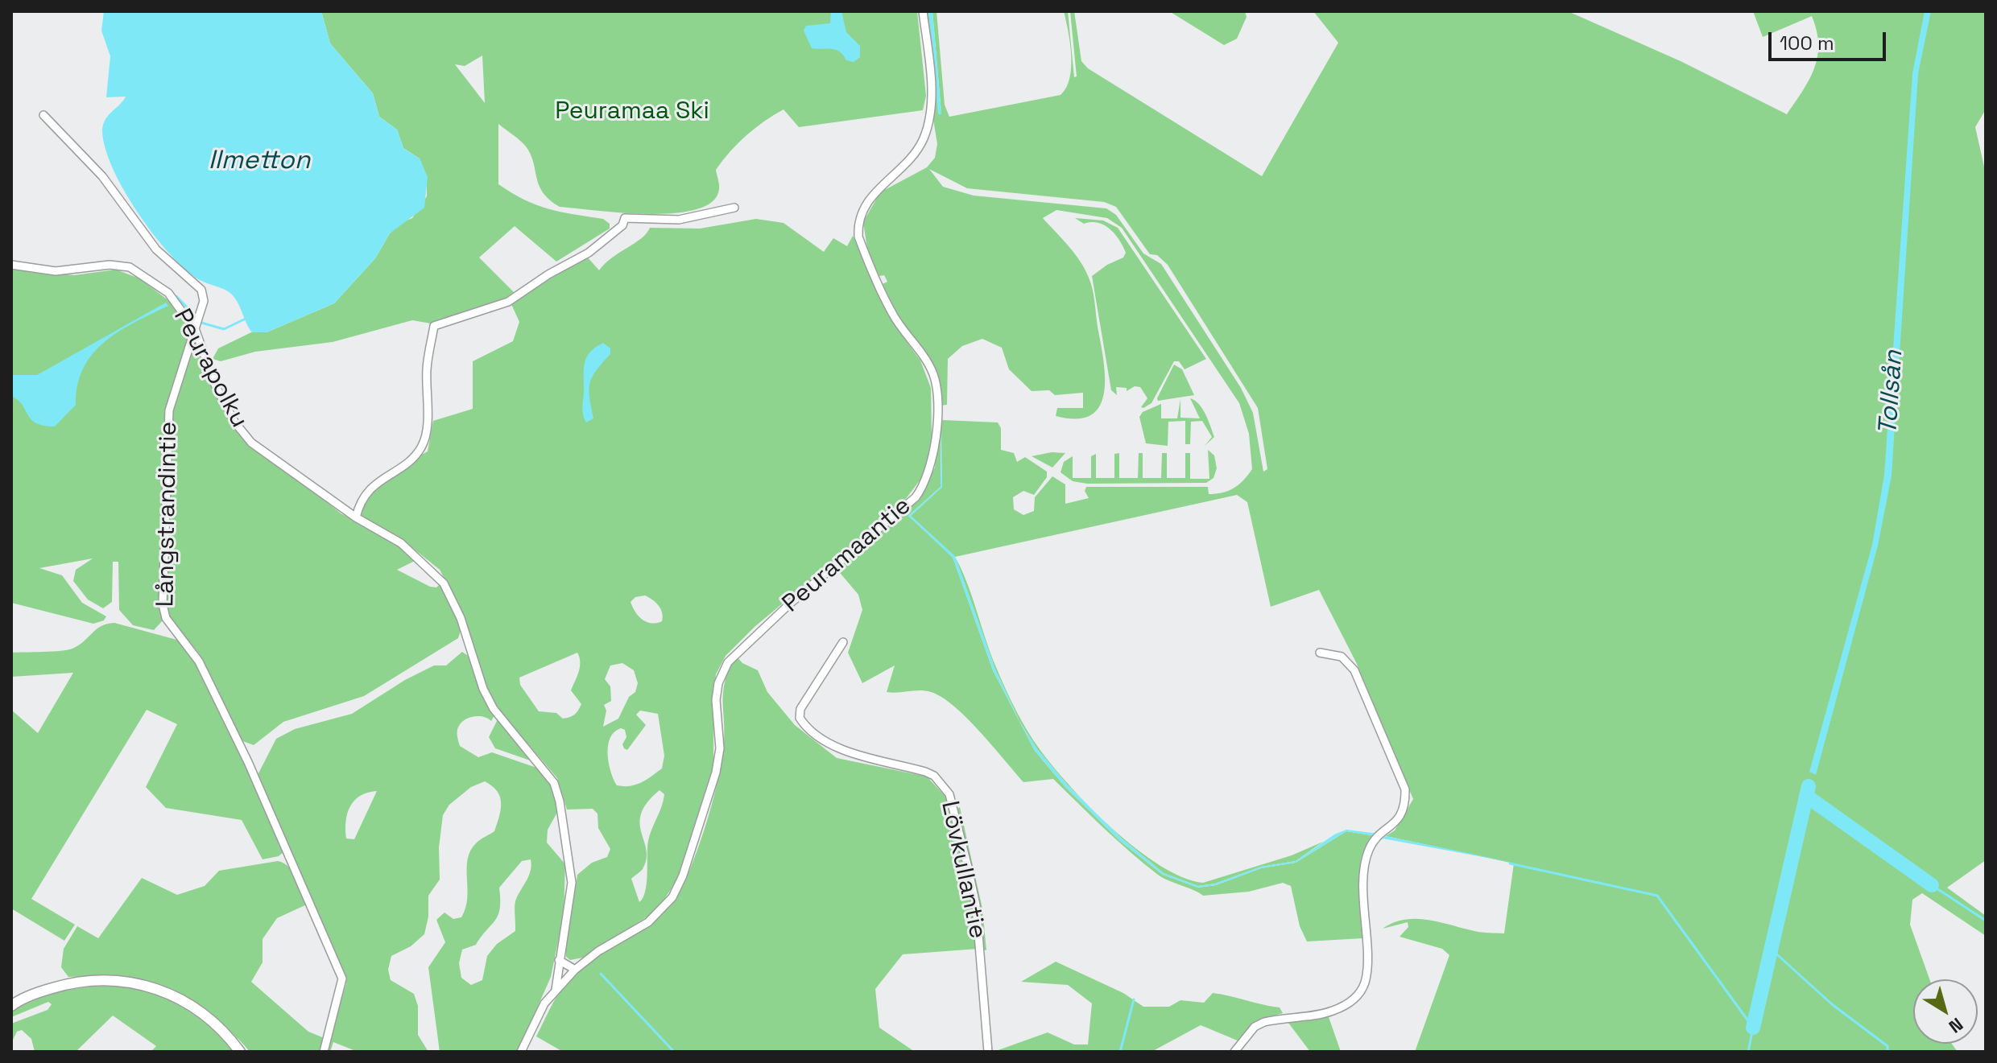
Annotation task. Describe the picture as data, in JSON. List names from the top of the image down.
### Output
{
  "streets": {
    "street": [
      "Peurapolku",
      "Långstrandintie",
      "Peuramaantie",
      "Lövkullantie"
    ]
  },
  "crossings": [
    ["Peurapolku", "Långstrandintie"],
    ["Peurapolku", "Peuramaantie"]
  ],
  "water": ["Ilmetton", "Tollsån"],
  "parks": ["Peuramaa Ski"],
  "scale_bar": "100 m",
  "north": "bottom right"
}
